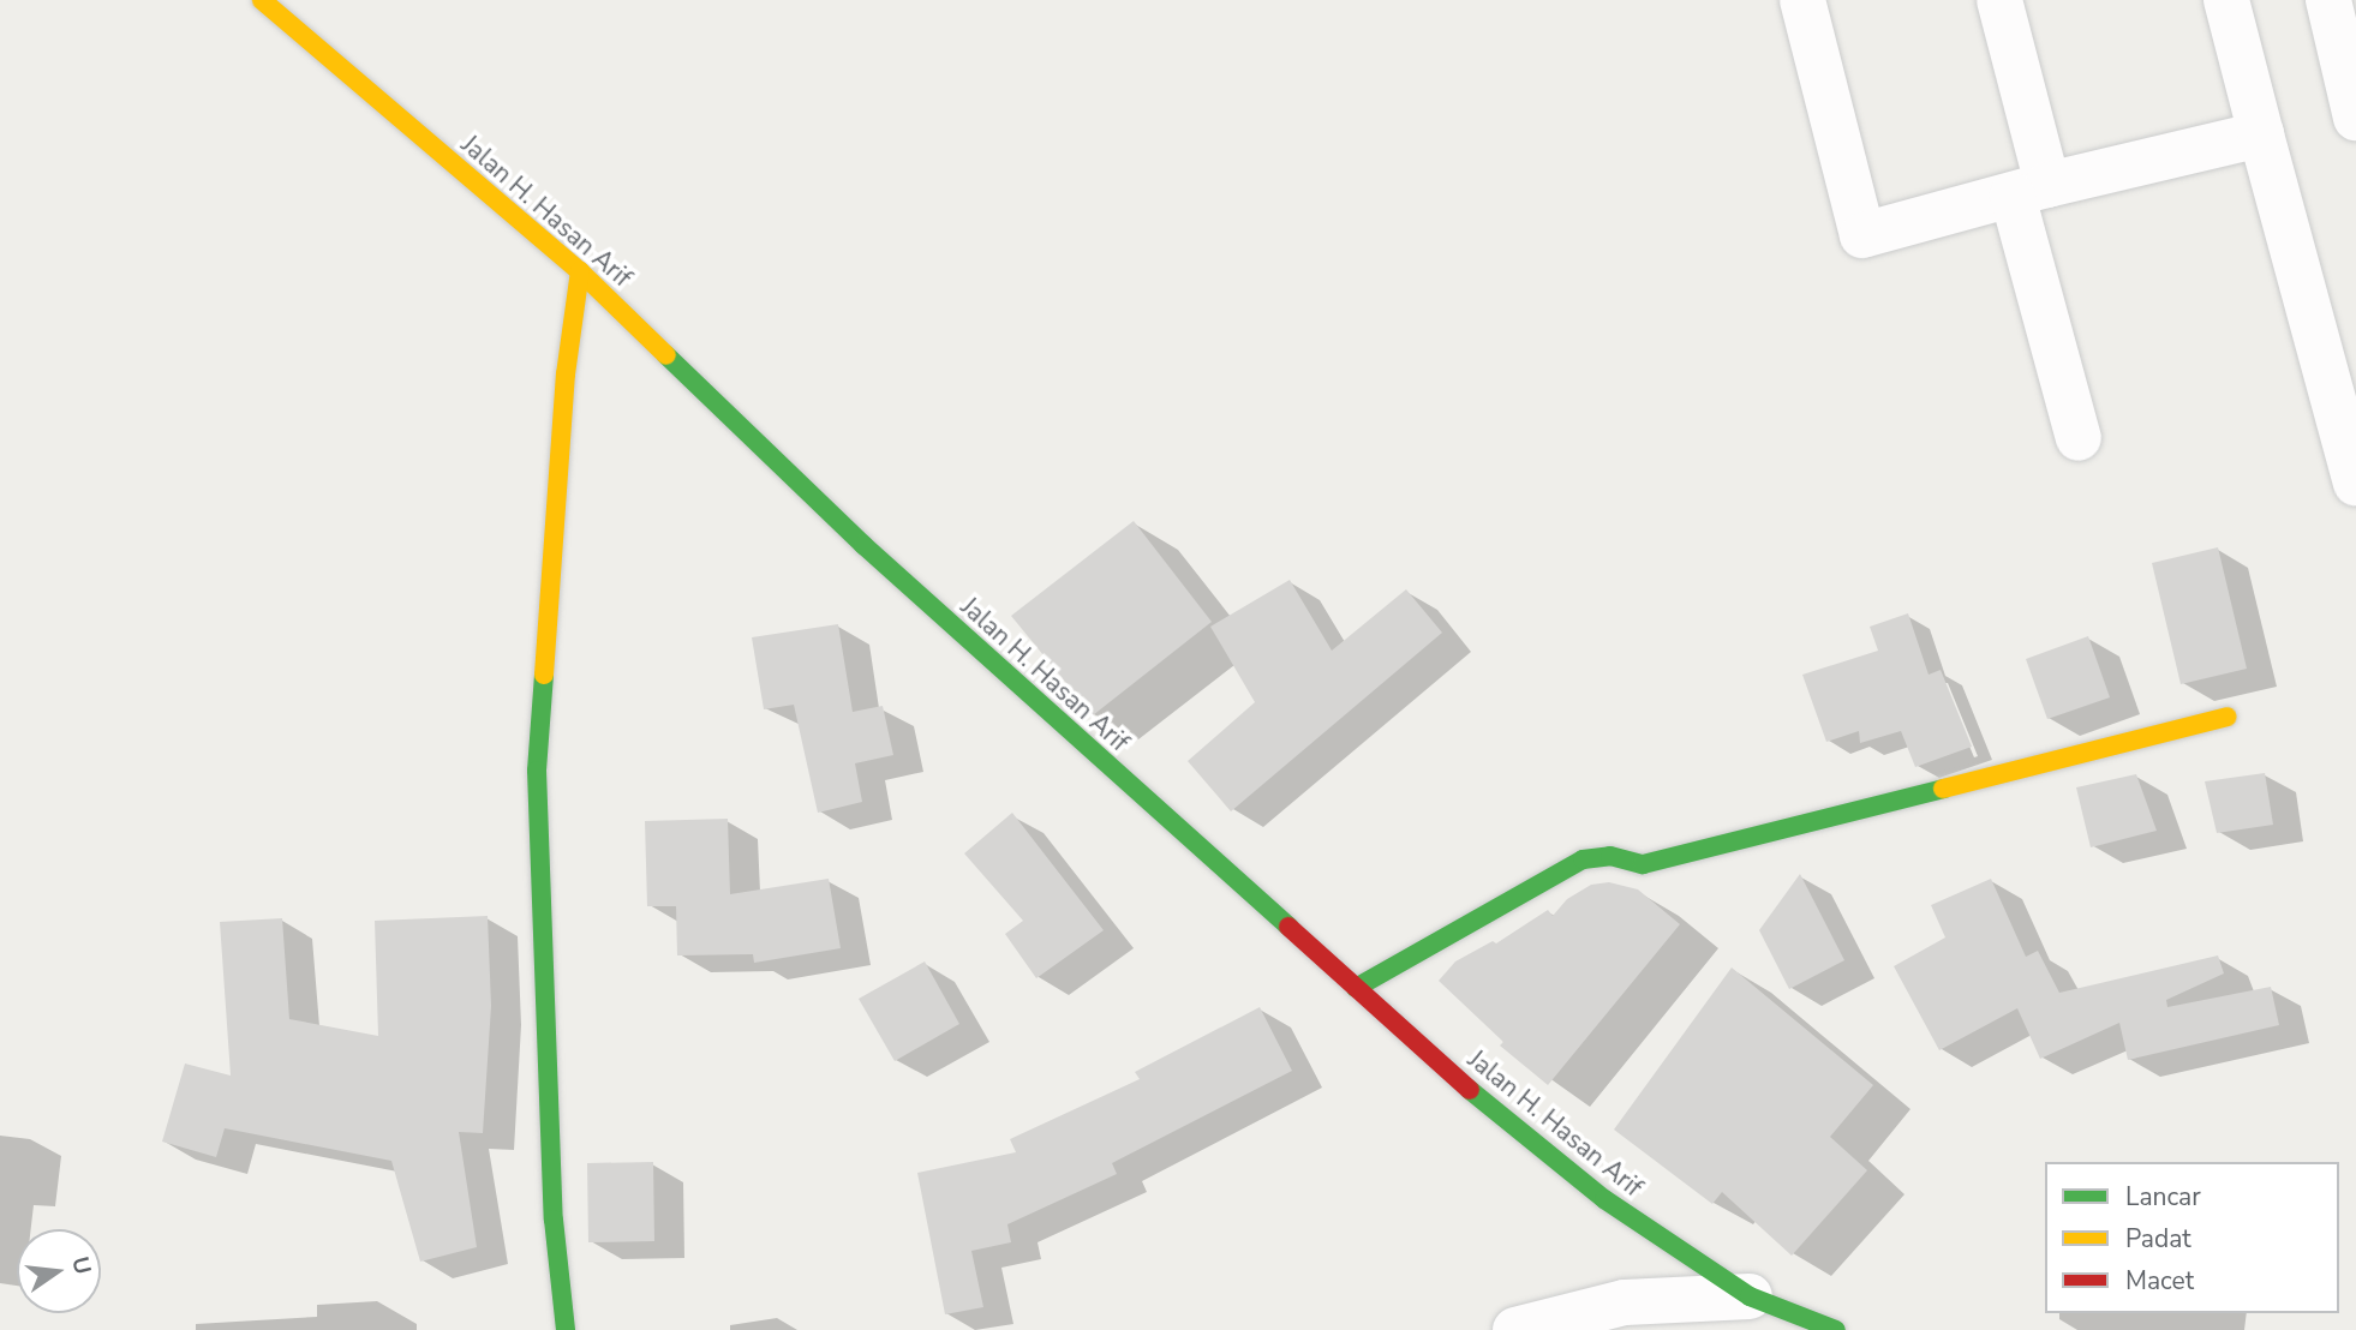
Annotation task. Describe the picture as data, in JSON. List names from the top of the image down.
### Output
{
  "streets": {
    "main road": ["Jalan H. Hasan Arif"]
  },
  "legend": ["Lancar", "Padat", "Macet"],
  "north": "right"
}
